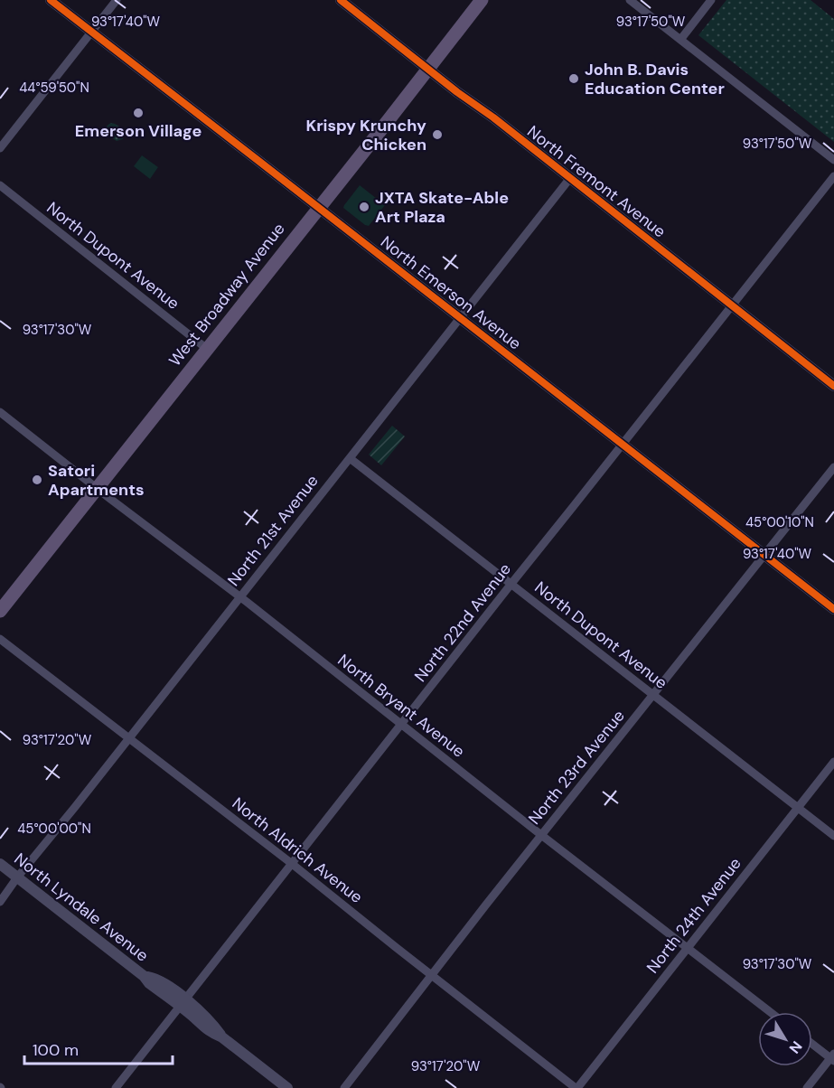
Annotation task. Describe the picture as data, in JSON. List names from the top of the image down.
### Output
{
  "streets": {
    "main road": ["West Broadway Avenue"],
    "street": [
      "North Fremont Avenue",
      "North Dupont Avenue",
      "North Emerson Avenue",
      "North 21st Avenue",
      "North 22nd Avenue",
      "North Bryant Avenue",
      "North 23rd Avenue",
      "North Aldrich Avenue",
      "North Lyndale Avenue",
      "North 24th Avenue"
    ]
  },
  "crossings": [
    ["North Fremont Avenue", "West Broadway Avenue"],
    ["North Fremont Avenue", "North 21st Avenue"],
    ["North Fremont Avenue", "North 22nd Avenue"],
    ["North Dupont Avenue", "West Broadway Avenue"],
    ["North Dupont Avenue", "North 21st Avenue"],
    ["North Dupont Avenue", "North 22nd Avenue"],
    ["North Dupont Avenue", "North 23rd Avenue"],
    ["North Dupont Avenue", "North 24th Avenue"],
    ["North Emerson Avenue", "West Broadway Avenue"],
    ["North Emerson Avenue", "North 21st Avenue"],
    ["North Emerson Avenue", "North 22nd Avenue"],
    ["North Emerson Avenue", "North 23rd Avenue"],
    ["West Broadway Avenue", "North Bryant Avenue"],
    ["North 21st Avenue", "North Bryant Avenue"],
    ["North 21st Avenue", "North Aldrich Avenue"],
    ["North 21st Avenue", "North Lyndale Avenue"],
    ["North 22nd Avenue", "North Bryant Avenue"],
    ["North 22nd Avenue", "North Aldrich Avenue"],
    ["North 22nd Avenue", "North Lyndale Avenue"],
    ["North Bryant Avenue", "North 23rd Avenue"],
    ["North Bryant Avenue", "North 24th Avenue"],
    ["North 23rd Avenue", "North Aldrich Avenue"],
    ["North Aldrich Avenue", "North 24th Avenue"]
  ],
  "places": [
    "John B. Davis Education Center",
    "Emerson Village",
    "Krispy Krunchy Chicken",
    "JXTA Skate-Able Art Plaza",
    "Satori Apartments"
  ],
  "scale_bar": "100 m",
  "north": "bottom right",
  "coordinates": [
    "93°17'40\"W",
    "93°17'50\"W",
    "44°59'50\"N",
    "93°17'30\"W",
    "45°00'10\"N",
    "93°17'20\"W",
    "45°00'00\"N"
  ]
}
